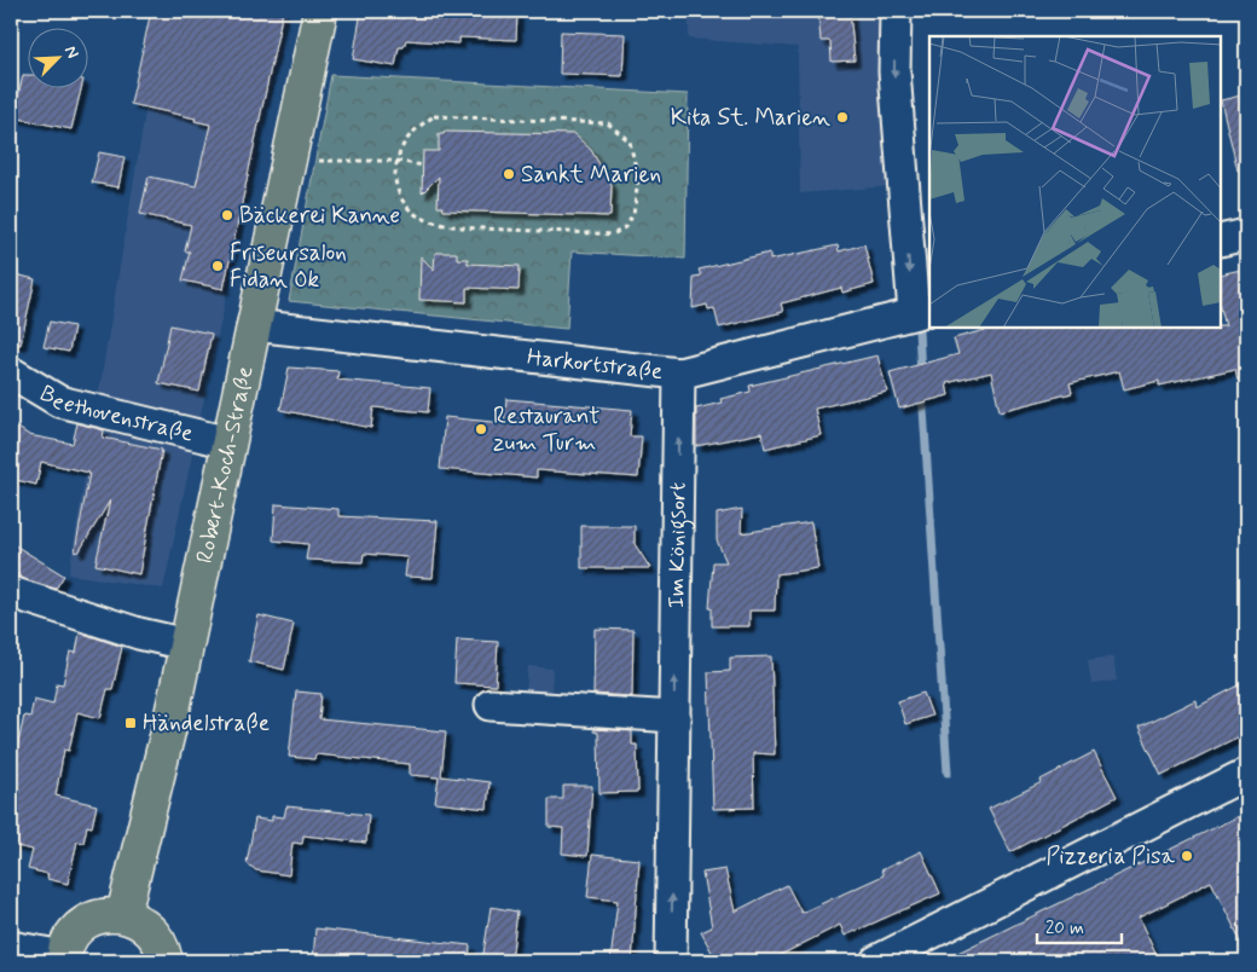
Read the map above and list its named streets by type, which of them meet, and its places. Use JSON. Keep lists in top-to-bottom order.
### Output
{
  "streets": {
    "main road": ["Robert-Koch-Straße"],
    "street": ["Harkortstraße", "Beethovenstraße", "Im Königsort"]
  },
  "crossings": [
    ["Harkortstraße", "Robert-Koch-Straße"],
    ["Harkortstraße", "Im Königsort"],
    ["Beethovenstraße", "Robert-Koch-Straße"]
  ],
  "one_way": ["Im Königsort"],
  "places": {
    "other": [
      "Kita St. Marien",
      "Sankt Marien",
      "Bäckerei Kanne",
      "Friseursalon Fidan Ok",
      "Restaurant zum Turm",
      "Pizzeria Pisa"
    ],
    "transit": ["Händelstraße"]
  },
  "scale_bar": "20 m",
  "north": "top right"
}
